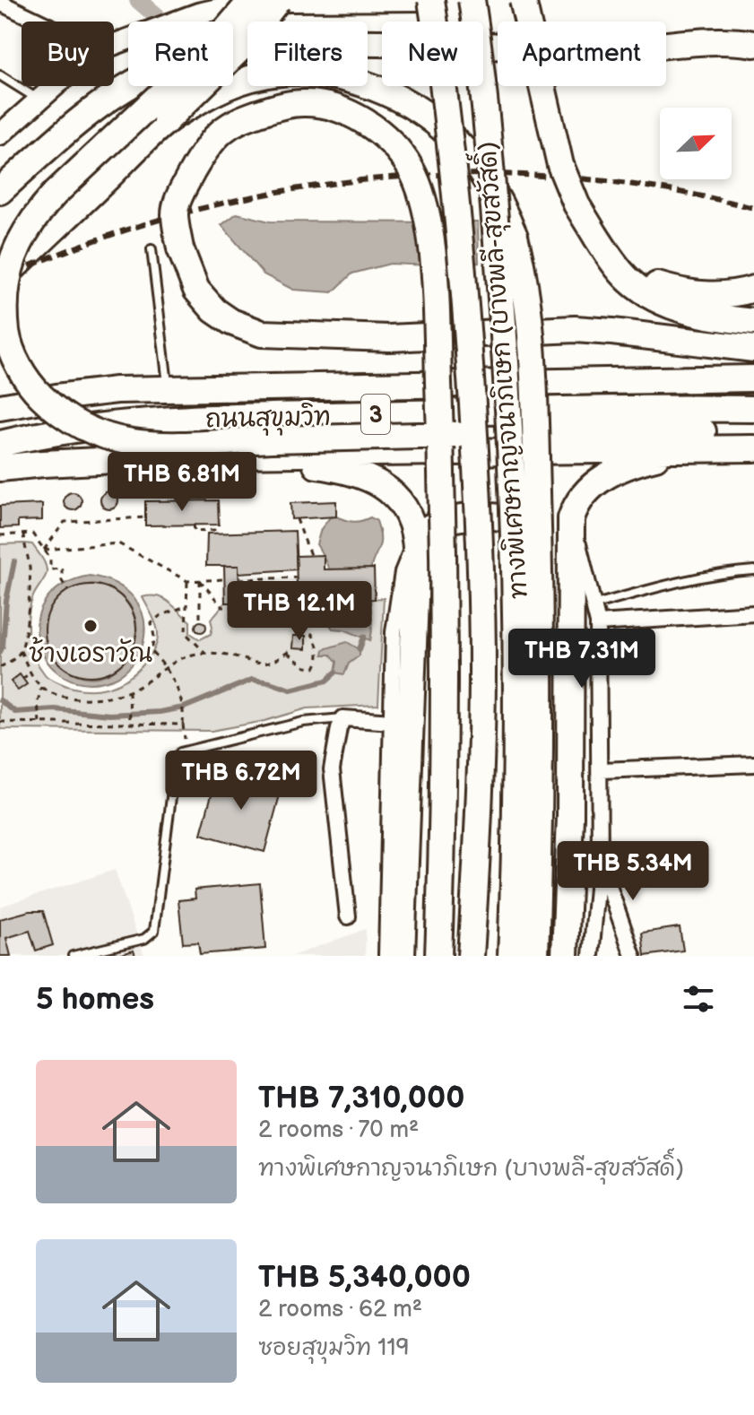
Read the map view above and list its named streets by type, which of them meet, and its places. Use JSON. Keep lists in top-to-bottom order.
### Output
{
  "streets": {
    "highway": ["ทางพิเศษกาญจนาภิเษก (บางพลี-สุขสวัสดิ์)", "3", "ถนนสุขุมวิท"]
  },
  "places": ["ช้างเอราวัณ"],
  "north": "top right",
  "page": {
    "chip": [
      "Buy",
      "Rent",
      "Filters",
      "New",
      "Apartment"
    ],
    "price": [
      "THB 6.81M",
      "THB 12.1M",
      "THB 7.31M",
      "THB 6.72M",
      "THB 5.34M"
    ],
    "heading": "5 homes",
    "list": [
      {
        "name": "THB 7,310,000",
        "note": "2 rooms · 70 m² · ทางพิเศษกาญจนาภิเษก (บางพลี-สุขสวัสดิ์)"
      },
      {
        "name": "THB 5,340,000",
        "note": "2 rooms · 62 m² · ซอยสุขุมวิท 119"
      }
    ]
  }
}
